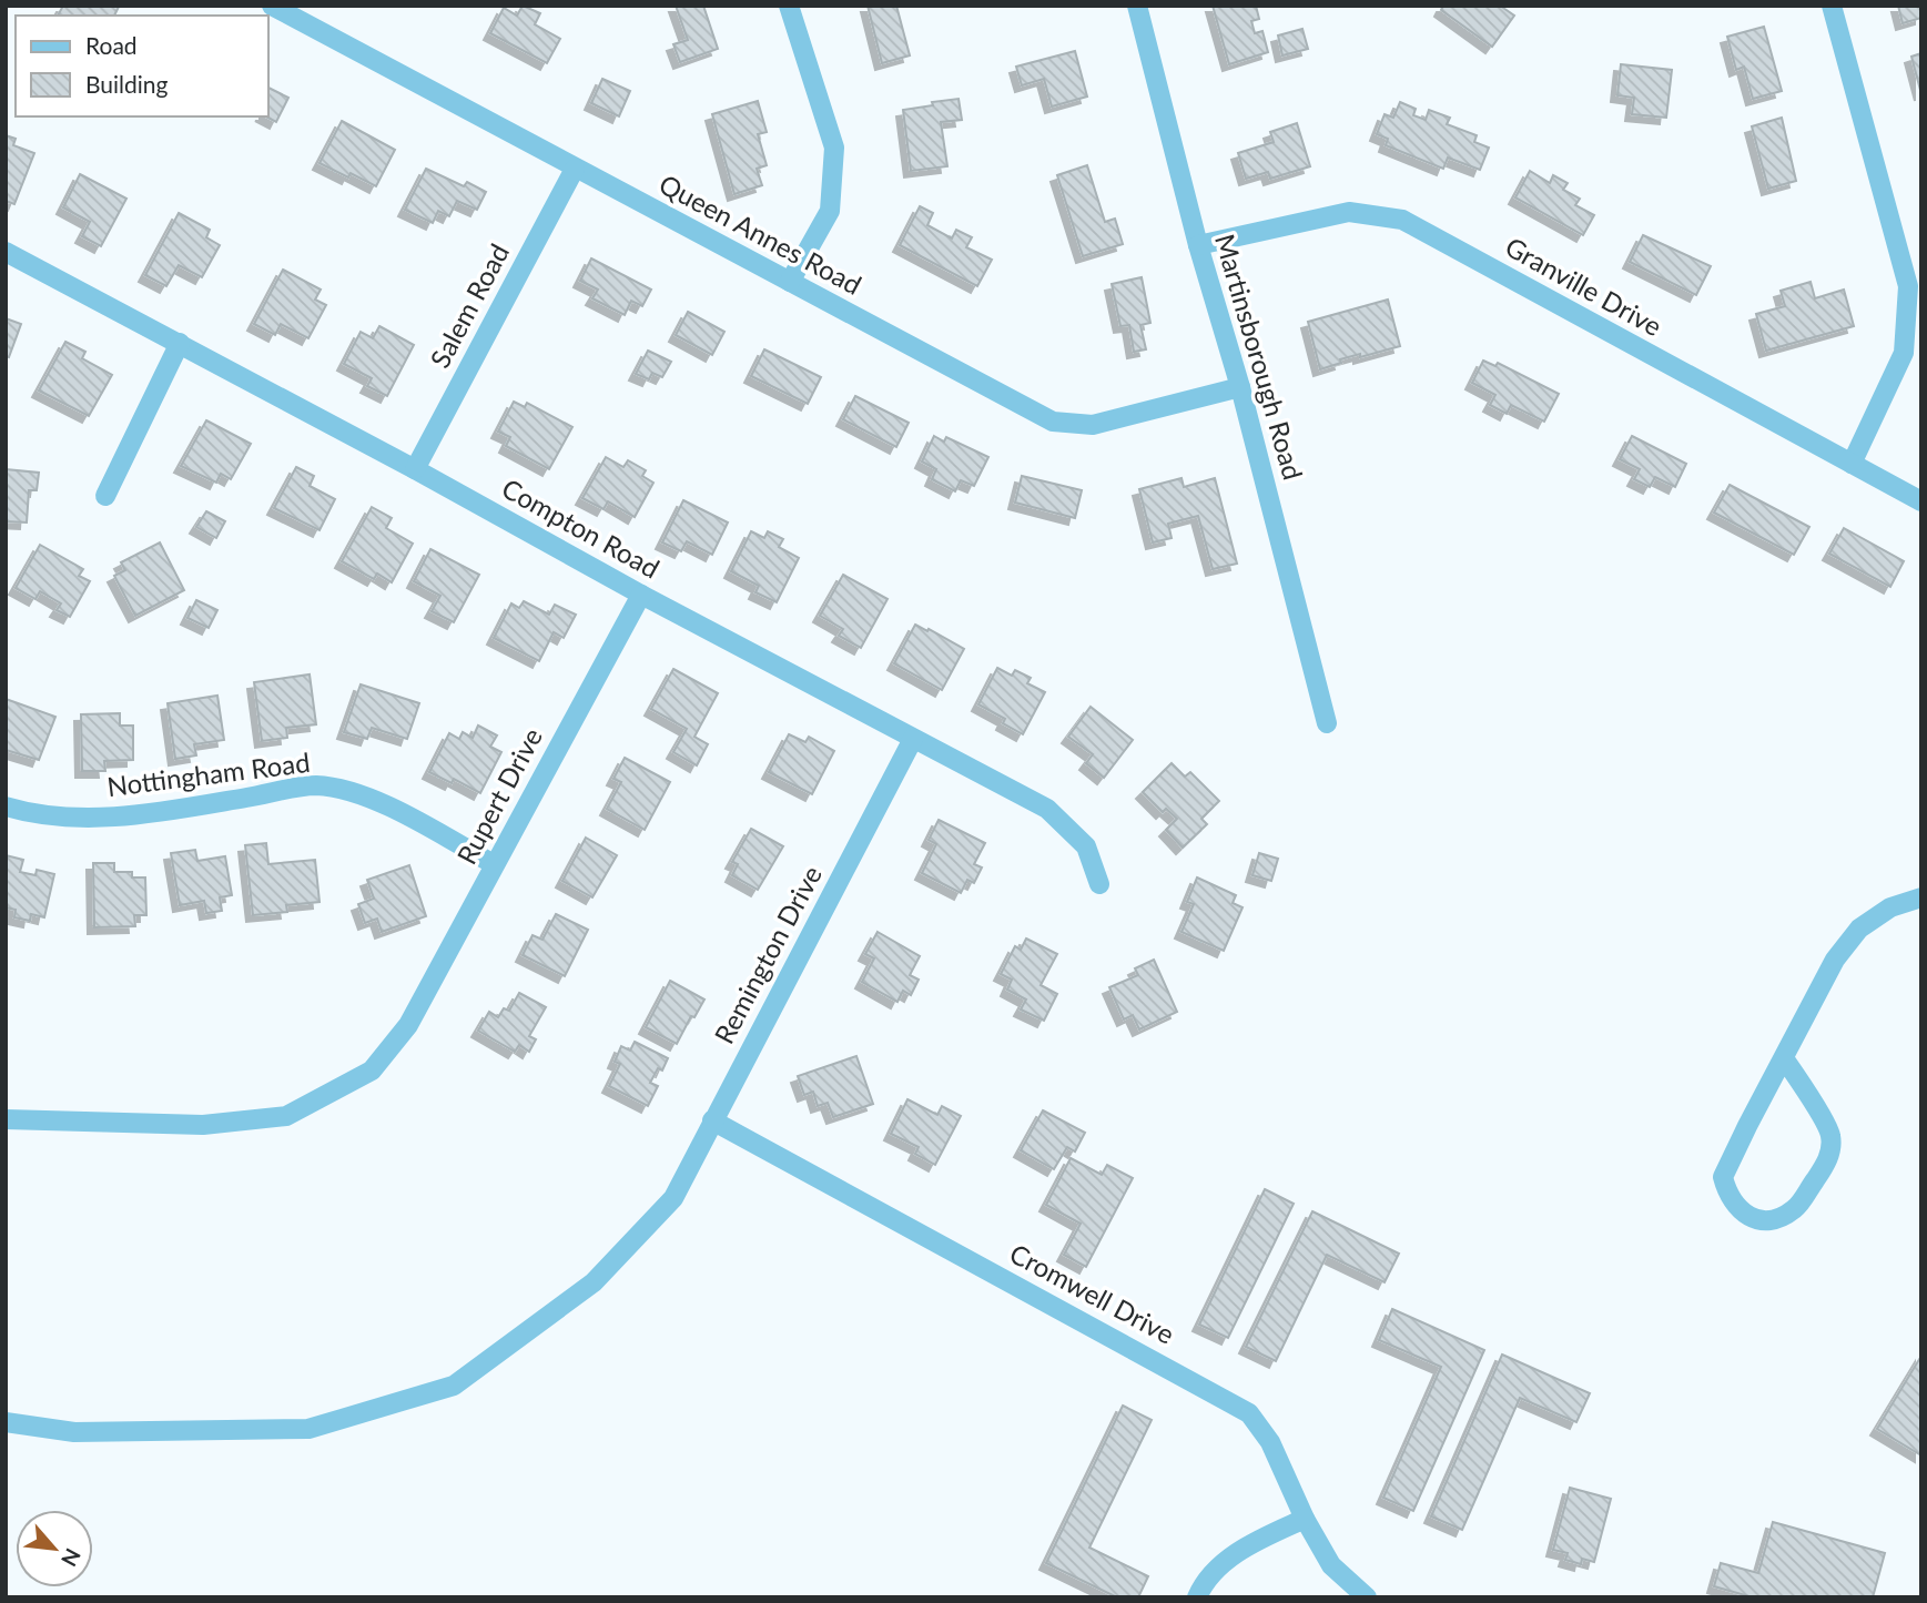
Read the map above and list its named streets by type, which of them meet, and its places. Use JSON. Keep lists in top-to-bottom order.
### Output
{
  "streets": {
    "street": [
      "Queen Annes Road",
      "Granville Drive",
      "Salem Road",
      "Martinsborough Road",
      "Compton Road",
      "Nottingham Road",
      "Rupert Drive",
      "Remington Drive",
      "Cromwell Drive"
    ]
  },
  "crossings": [
    ["Queen Annes Road", "Salem Road"],
    ["Queen Annes Road", "Martinsborough Road"],
    ["Granville Drive", "Martinsborough Road"],
    ["Salem Road", "Compton Road"],
    ["Compton Road", "Rupert Drive"],
    ["Compton Road", "Remington Drive"],
    ["Nottingham Road", "Rupert Drive"],
    ["Remington Drive", "Cromwell Drive"]
  ],
  "legend": ["Road", "Building"],
  "north": "bottom right"
}
